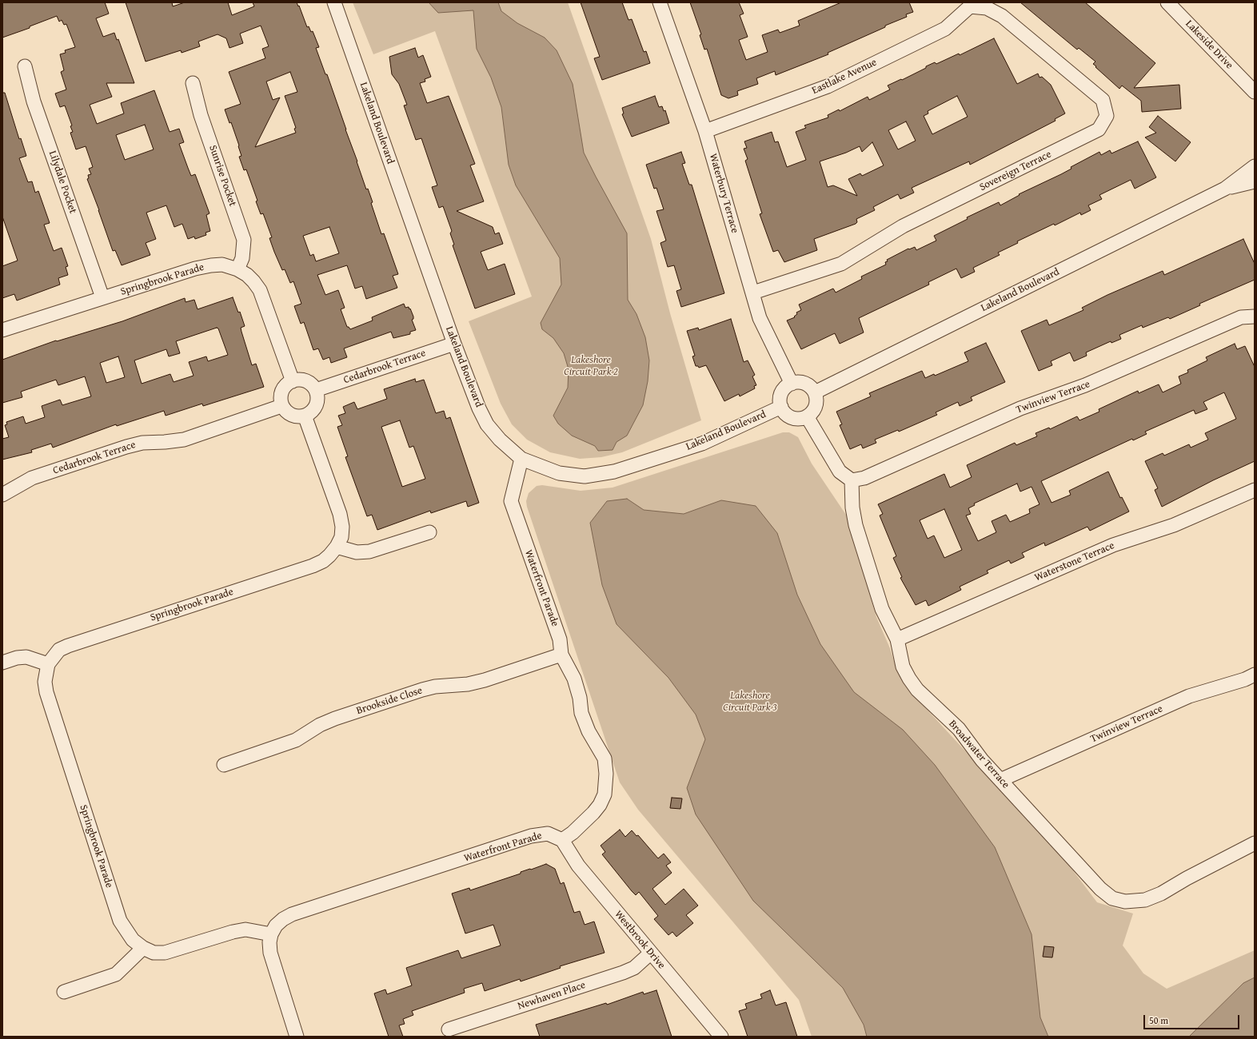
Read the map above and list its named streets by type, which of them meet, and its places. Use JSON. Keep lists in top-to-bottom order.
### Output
{
  "streets": {
    "street": [
      "Lakeside Drive",
      "Eastlake Avenue",
      "Lakeland Boulevard",
      "Sovereign Terrace",
      "Sunrise Pocket",
      "Lilydale Pocket",
      "Waterbury Terrace",
      "Springbrook Parade",
      "Cedarbrook Terrace",
      "Twinview Terrace",
      "Waterstone Terrace",
      "Waterfront Parade",
      "Brookside Close",
      "Broadwater Terrace",
      "Westbrook Drive",
      "Newhaven Place"
    ]
  },
  "crossings": [
    ["Eastlake Avenue", "Sovereign Terrace"],
    ["Eastlake Avenue", "Waterbury Terrace"],
    ["Lakeland Boulevard", "Waterbury Terrace"],
    ["Lakeland Boulevard", "Cedarbrook Terrace"],
    ["Lakeland Boulevard", "Waterfront Parade"],
    ["Sovereign Terrace", "Waterbury Terrace"],
    ["Sunrise Pocket", "Springbrook Parade"],
    ["Lilydale Pocket", "Springbrook Parade"],
    ["Springbrook Parade", "Cedarbrook Terrace"],
    ["Twinview Terrace", "Broadwater Terrace"],
    ["Waterstone Terrace", "Broadwater Terrace"],
    ["Waterfront Parade", "Brookside Close"],
    ["Waterfront Parade", "Westbrook Drive"],
    ["Westbrook Drive", "Newhaven Place"]
  ],
  "parks": ["Lakeshore Circuit Park 2", "Lakeshore Circuit Park 3"],
  "scale_bar": "50 m"
}
